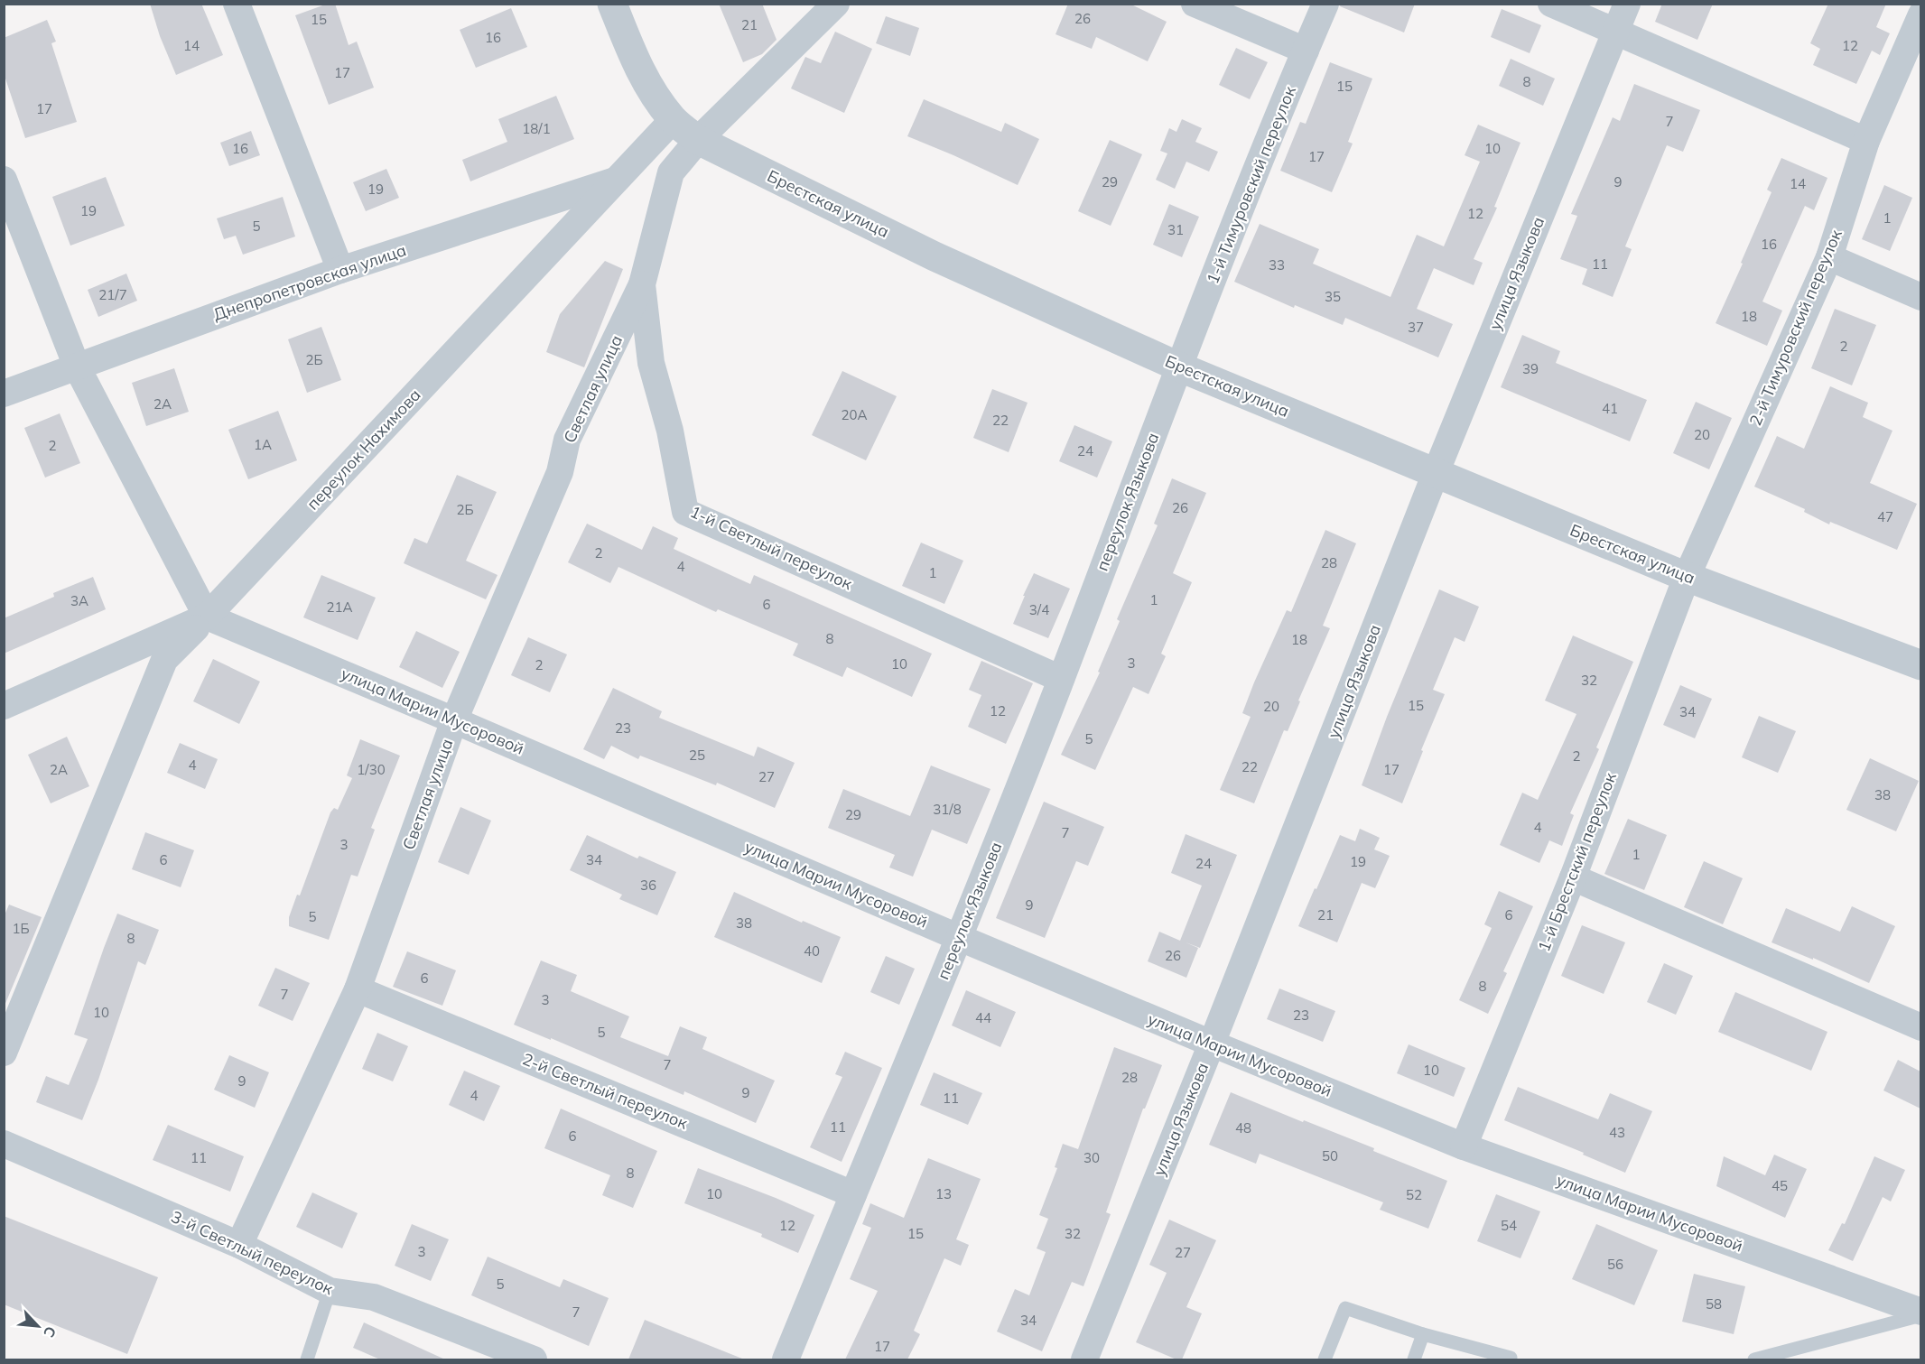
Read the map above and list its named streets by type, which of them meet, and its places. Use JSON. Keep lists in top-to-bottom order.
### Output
{
  "streets": {
    "street": [
      "1-й Тимуровский переулок",
      "Брестская улица",
      "улица Языкова",
      "Днепропетровская улица",
      "2-й Тимуровский переулок",
      "Светлая улица",
      "переулок Нахимова",
      "переулок Языкова",
      "1-й Светлый переулок",
      "улица Марии Мусоровой",
      "1-й Брестский переулок",
      "2-й Светлый переулок",
      "3-й Светлый переулок"
    ]
  },
  "crossings": [
    ["1-й Тимуровский переулок", "Брестская улица"],
    ["1-й Тимуровский переулок", "переулок Языкова"],
    ["Брестская улица", "улица Языкова"],
    ["Брестская улица", "2-й Тимуровский переулок"],
    ["Брестская улица", "переулок Нахимова"],
    ["Брестская улица", "переулок Языкова"],
    ["Брестская улица", "1-й Светлый переулок"],
    ["Брестская улица", "1-й Брестский переулок"],
    ["улица Языкова", "улица Марии Мусоровой"],
    ["Днепропетровская улица", "переулок Нахимова"],
    ["2-й Тимуровский переулок", "1-й Брестский переулок"],
    ["Светлая улица", "1-й Светлый переулок"],
    ["Светлая улица", "улица Марии Мусоровой"],
    ["Светлая улица", "2-й Светлый переулок"],
    ["Светлая улица", "3-й Светлый переулок"],
    ["переулок Нахимова", "улица Марии Мусоровой"],
    ["переулок Языкова", "1-й Светлый переулок"],
    ["переулок Языкова", "улица Марии Мусоровой"],
    ["переулок Языкова", "2-й Светлый переулок"],
    ["улица Марии Мусоровой", "1-й Брестский переулок"]
  ],
  "house_numbers": [
    "26",
    "15",
    "21",
    "16",
    "14",
    "12",
    "17",
    "8",
    "15",
    "17",
    "7",
    "18/1",
    "16",
    "10",
    "17",
    "29",
    "9",
    "14",
    "19",
    "19",
    "12",
    "1",
    "5",
    "31",
    "16",
    "11",
    "33",
    "21/7",
    "35",
    "18",
    "37",
    "2",
    "2Б",
    "39",
    "2А",
    "41",
    "20А",
    "22",
    "20",
    "1А",
    "2",
    "24",
    "26",
    "2Б",
    "47",
    "2",
    "28",
    "4",
    "1",
    "1",
    "3А",
    "6",
    "21А",
    "3/4",
    "8",
    "18",
    "3",
    "10",
    "2",
    "32",
    "15",
    "20",
    "12",
    "34",
    "23",
    "5",
    "25",
    "2",
    "4",
    "22",
    "2А",
    "1/30",
    "17",
    "27",
    "38",
    "31/8",
    "29",
    "4",
    "7",
    "3",
    "1",
    "6",
    "34",
    "19",
    "24",
    "36",
    "9",
    "21",
    "6",
    "5",
    "38",
    "1Б",
    "8",
    "40",
    "26",
    "6",
    "8",
    "7",
    "3",
    "10",
    "23",
    "44",
    "5",
    "7",
    "10",
    "28",
    "9",
    "9",
    "4",
    "11",
    "11",
    "48",
    "43",
    "6",
    "50",
    "11",
    "30",
    "8",
    "45",
    "10",
    "13",
    "52",
    "12",
    "54",
    "15",
    "32",
    "3",
    "27",
    "56",
    "5",
    "58",
    "7",
    "34",
    "17"
  ],
  "north": "bottom right"
}
